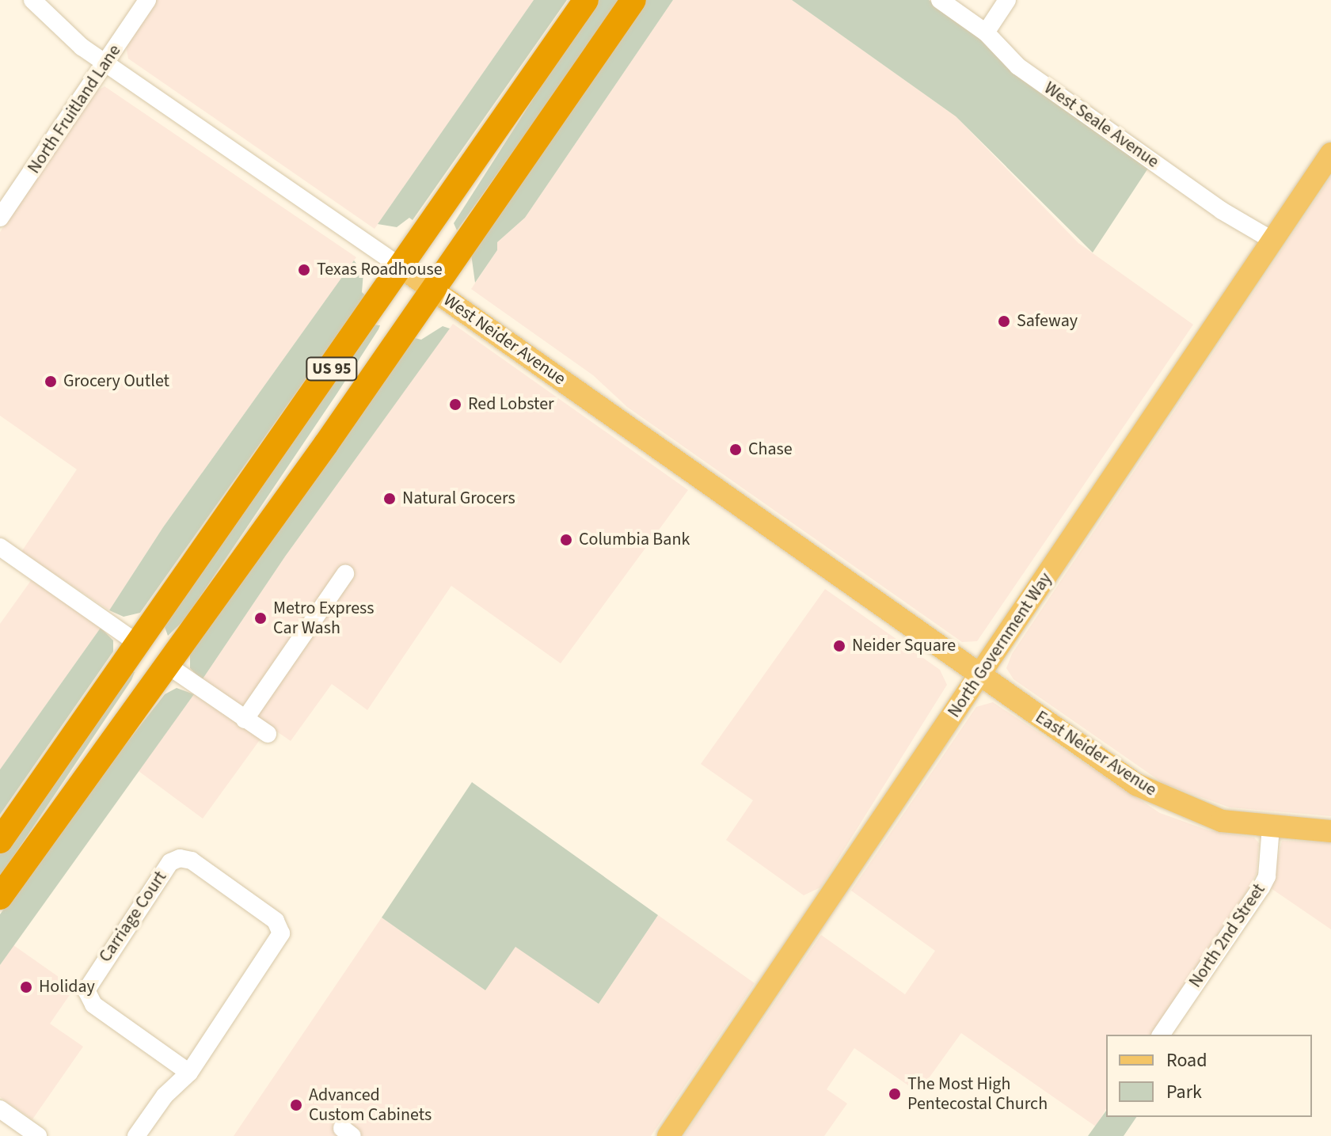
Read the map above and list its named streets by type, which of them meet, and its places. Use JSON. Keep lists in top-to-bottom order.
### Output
{
  "streets": {
    "highway": ["US 95"],
    "main road": ["West Neider Avenue", "North Government Way", "East Neider Avenue"],
    "street": [
      "North Fruitland Lane",
      "West Seale Avenue",
      "Carriage Court",
      "North 2nd Street"
    ]
  },
  "crossings": [
    ["North Fruitland Lane", "West Neider Avenue"],
    ["West Seale Avenue", "North Government Way"],
    ["West Neider Avenue", "US 95"],
    ["West Neider Avenue", "North Government Way"],
    ["West Neider Avenue", "East Neider Avenue"],
    ["North Government Way", "East Neider Avenue"],
    ["East Neider Avenue", "North 2nd Street"]
  ],
  "places": [
    "Texas Roadhouse",
    "Safeway",
    "Grocery Outlet",
    "Red Lobster",
    "Chase",
    "Natural Grocers",
    "Columbia Bank",
    "Metro Express Car Wash",
    "Neider Square",
    "Holiday",
    "The Most High Pentecostal Church",
    "Advanced Custom Cabinets"
  ],
  "legend": ["Road", "Park"]
}
